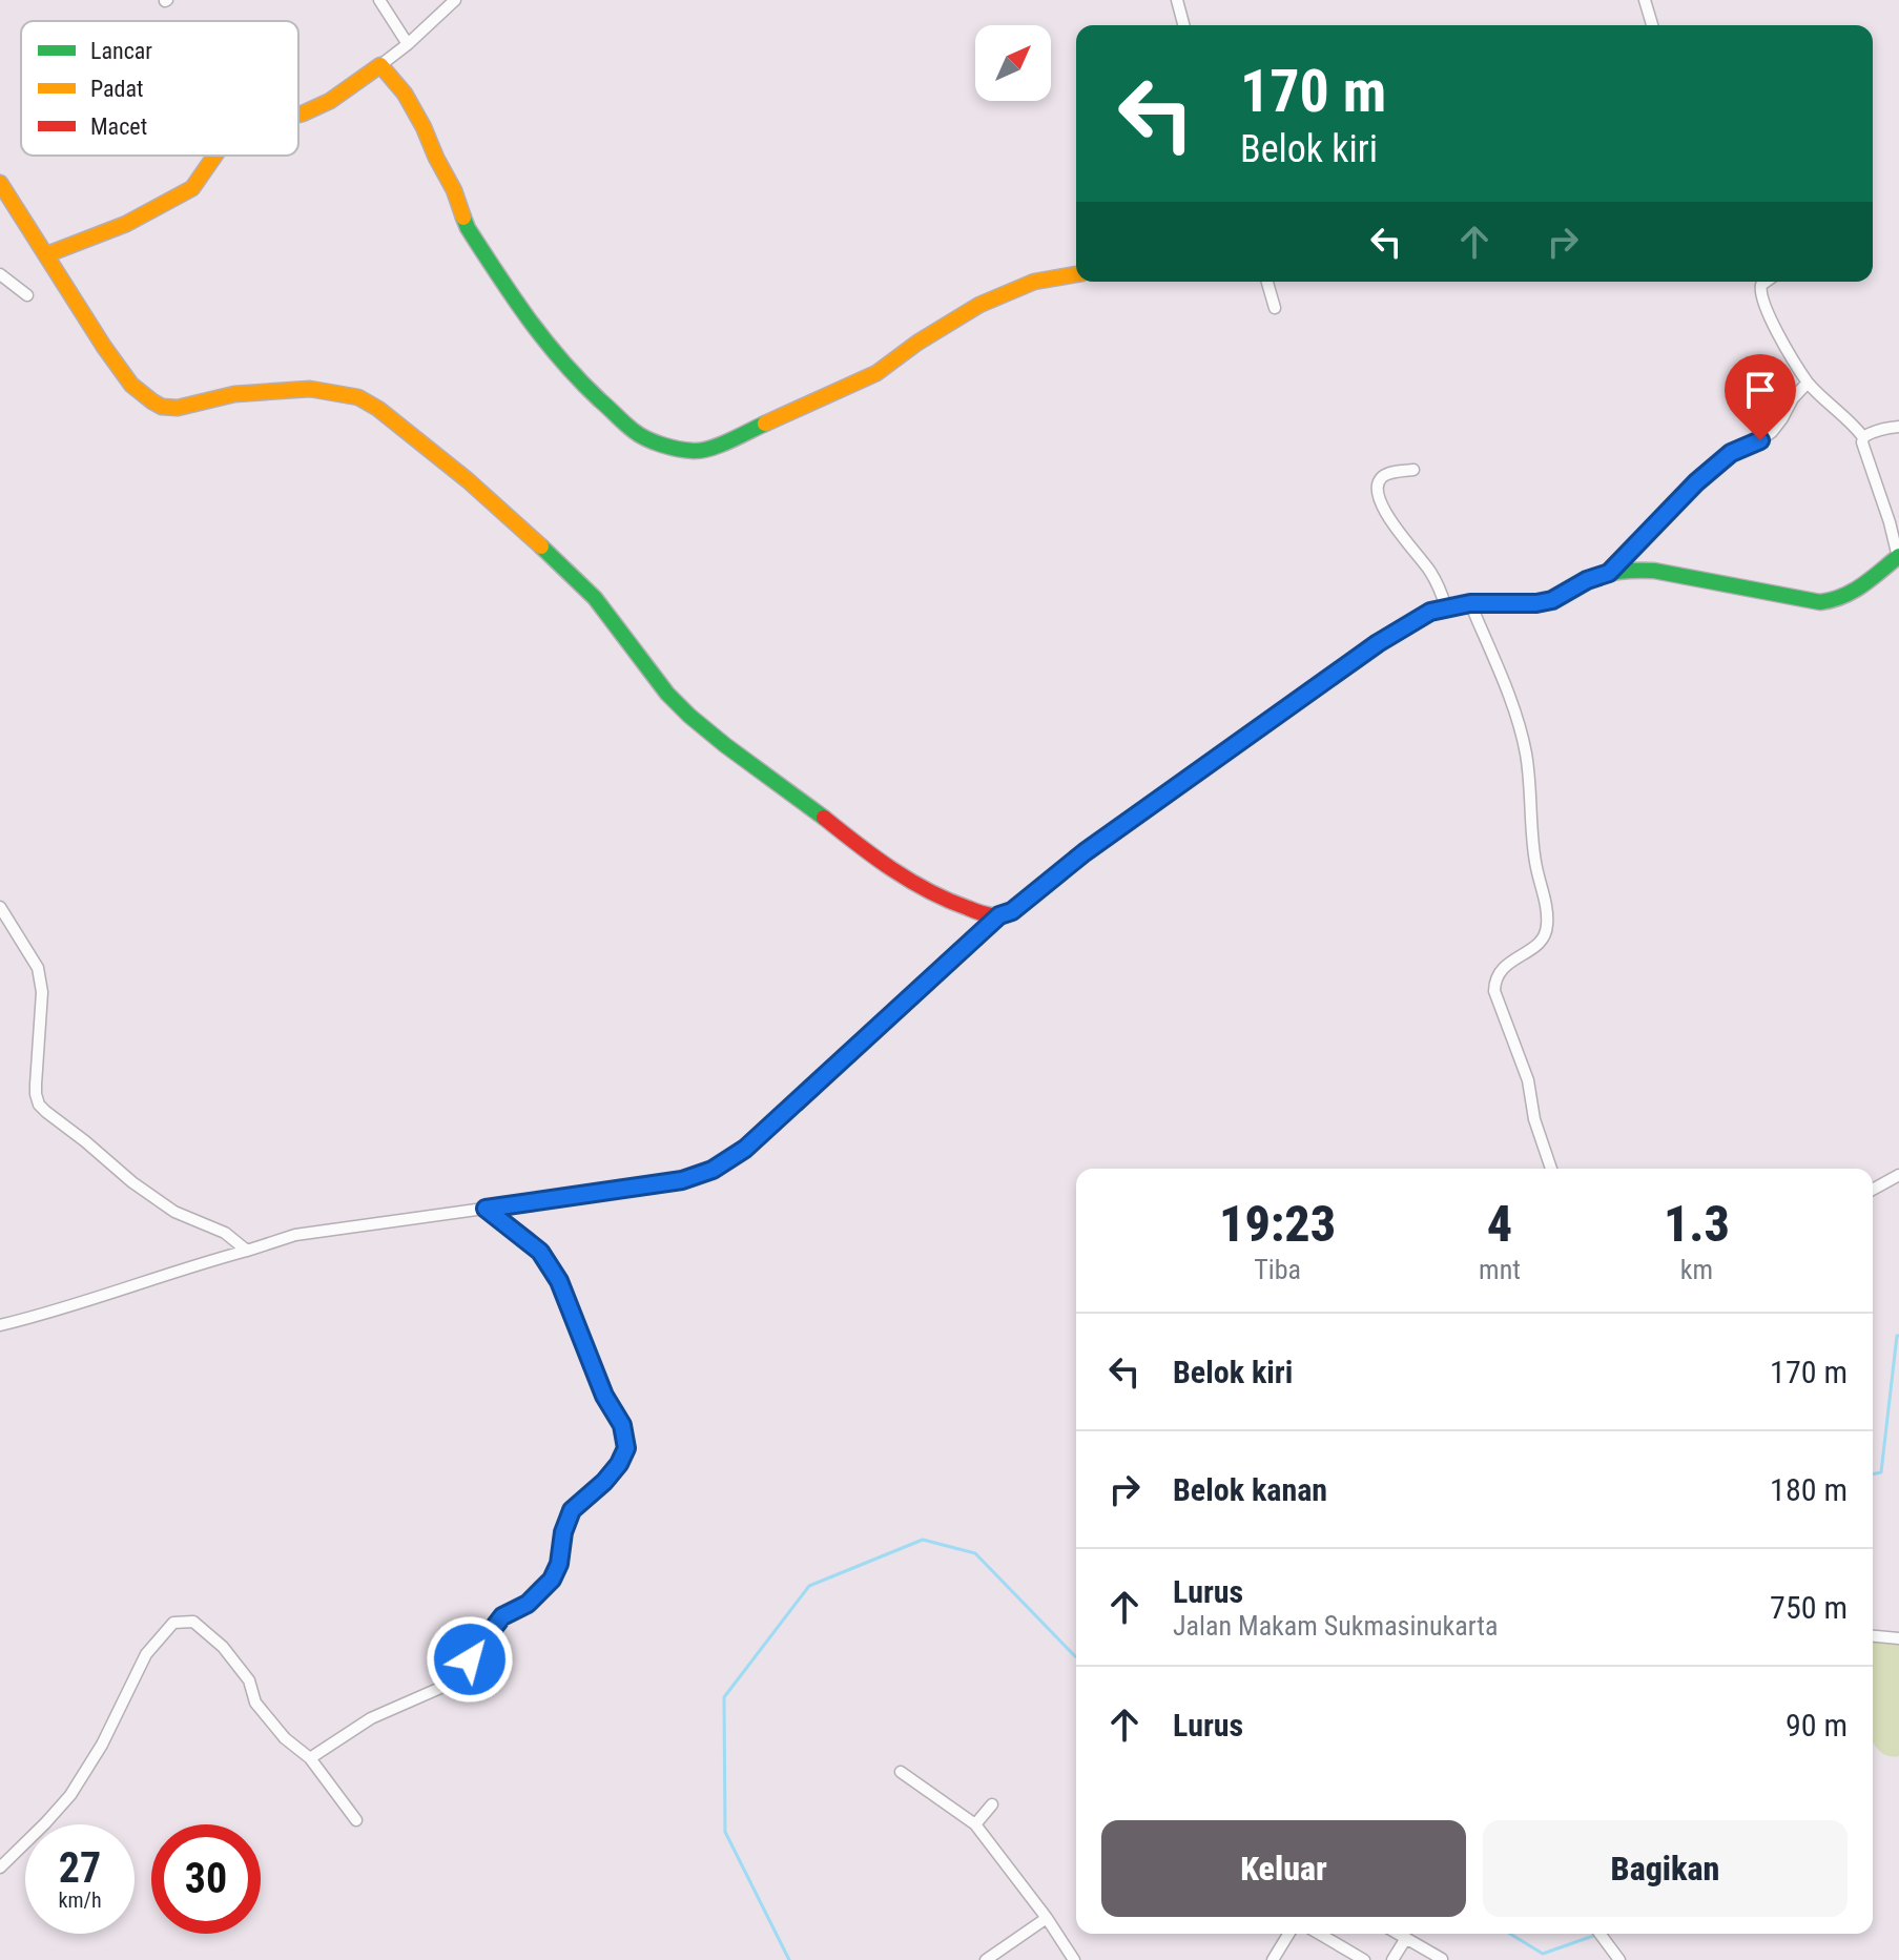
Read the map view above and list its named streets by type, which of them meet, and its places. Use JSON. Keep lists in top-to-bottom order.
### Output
{
  "legend": ["Lancar", "Padat", "Macet"],
  "north": "top right",
  "page": {
    "turn": ["170 m", "Belok kiri"],
    "eta": [
      "19:23",
      "Tiba",
      "4",
      "mnt",
      "1.3",
      "km"
    ],
    "list": [
      {
        "name": "Belok kiri",
        "value": "170 m"
      },
      {
        "name": "Belok kanan",
        "value": "180 m"
      },
      {
        "name": "Lurus",
        "note": "Jalan Makam Sukmasinukarta",
        "value": "750 m"
      },
      {
        "name": "Lurus",
        "value": "90 m"
      }
    ],
    "buttons": ["Keluar", "Bagikan"],
    "speed": "27 km/h",
    "limit": "30"
  }
}
